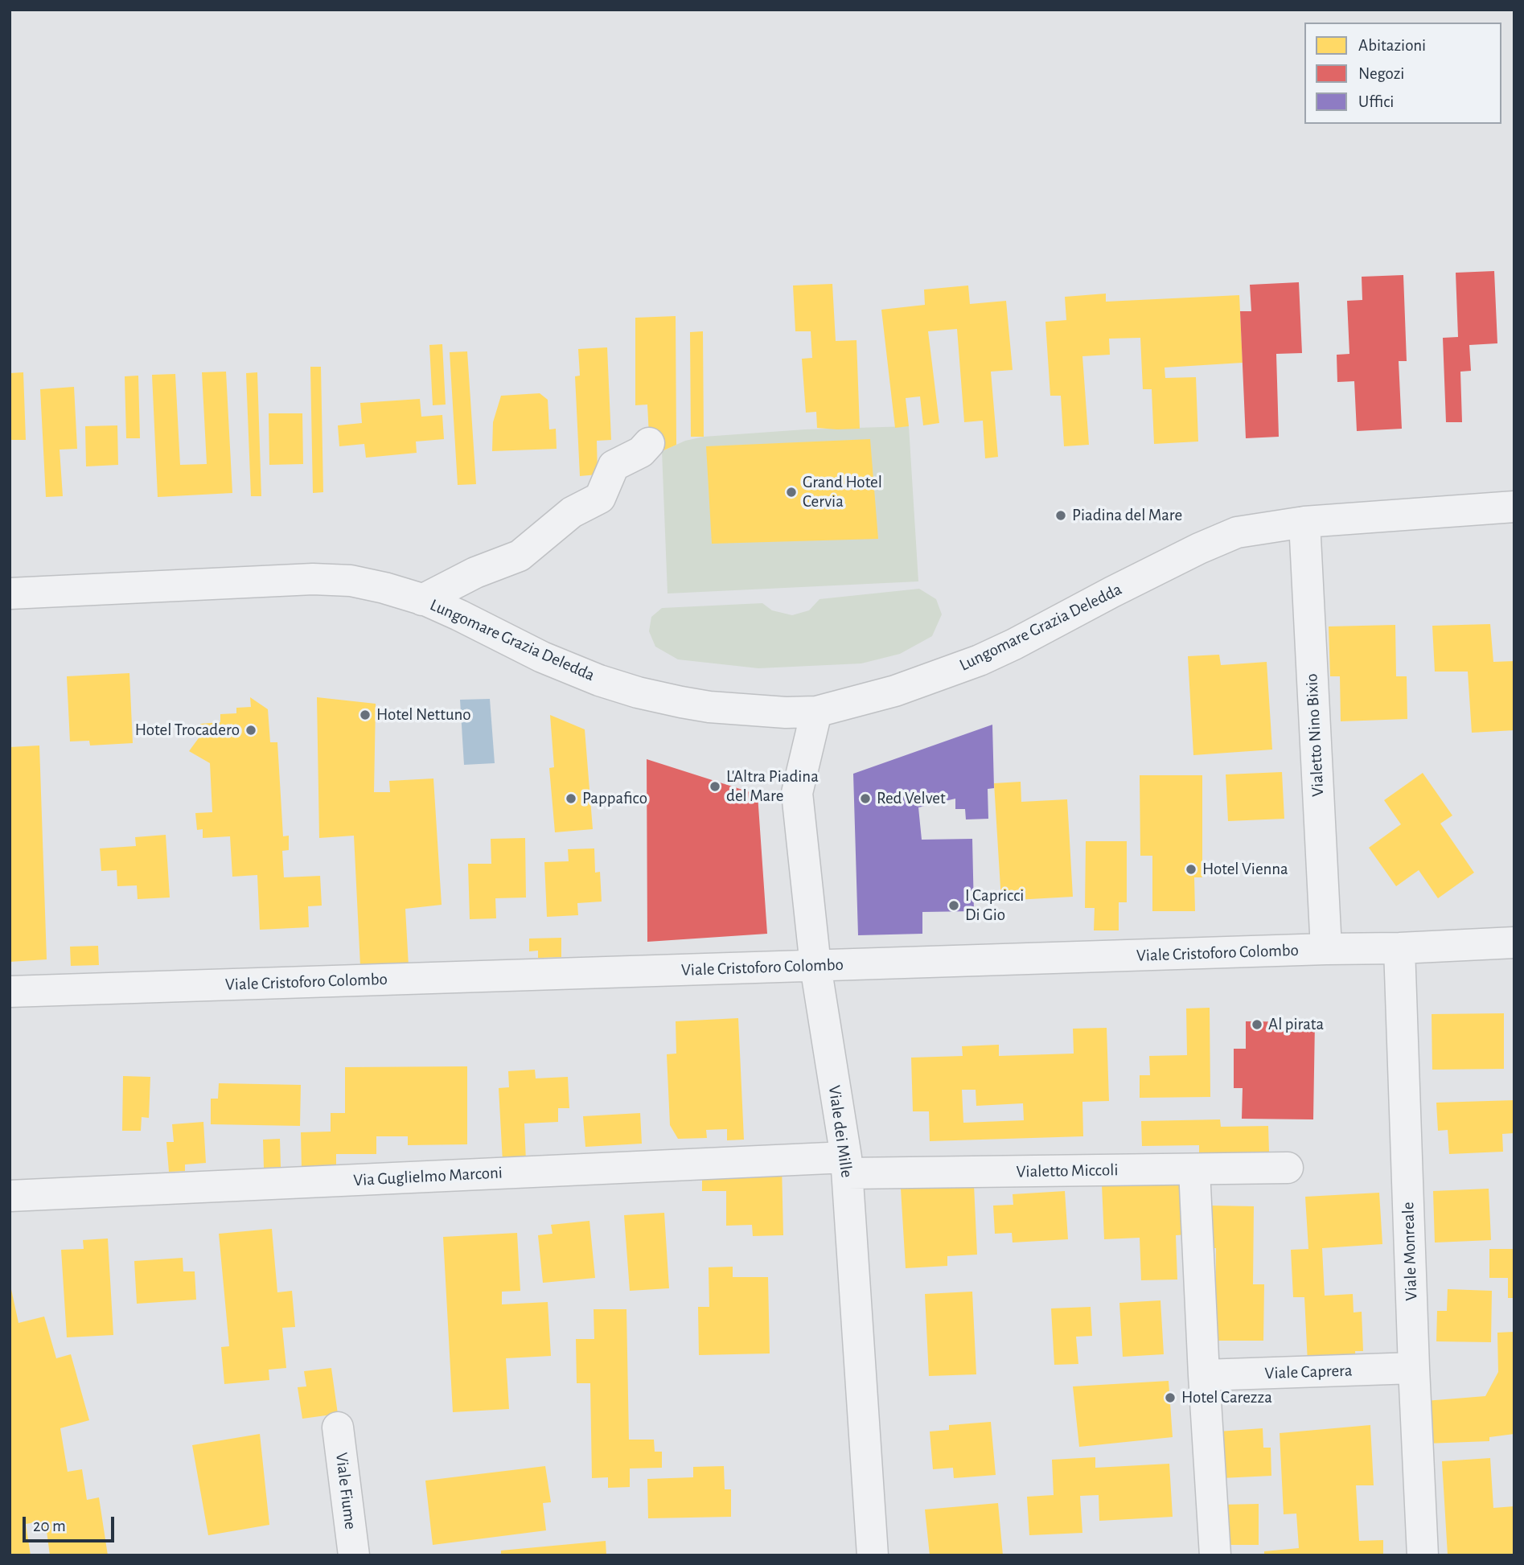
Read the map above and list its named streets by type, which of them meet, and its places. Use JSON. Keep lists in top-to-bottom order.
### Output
{
  "streets": {
    "street": [
      "Lungomare Grazia Deledda",
      "Vialetto Nino Bixio",
      "Viale Cristoforo Colombo",
      "Viale dei Mille",
      "Vialetto Miccoli",
      "Via Guglielmo Marconi",
      "Viale Monreale",
      "Viale Caprera",
      "Viale Fiume"
    ]
  },
  "crossings": [
    ["Lungomare Grazia Deledda", "Vialetto Nino Bixio"],
    ["Lungomare Grazia Deledda", "Viale dei Mille"],
    ["Vialetto Nino Bixio", "Viale Cristoforo Colombo"],
    ["Viale Cristoforo Colombo", "Viale dei Mille"],
    ["Viale Cristoforo Colombo", "Viale Monreale"],
    ["Viale dei Mille", "Vialetto Miccoli"],
    ["Viale dei Mille", "Via Guglielmo Marconi"],
    ["Vialetto Miccoli", "Via Guglielmo Marconi"],
    ["Viale Monreale", "Viale Caprera"]
  ],
  "places": [
    "Grand Hotel Cervia",
    "Piadina del Mare",
    "Hotel Nettuno",
    "Hotel Trocadero",
    "L'Altra Piadina del Mare",
    "Pappafico",
    "Red Velvet",
    "Hotel Vienna",
    "I Capricci Di Gio",
    "Al pirata",
    "Hotel Carezza"
  ],
  "legend": ["Abitazioni", "Negozi", "Uffici"],
  "scale_bar": "20 m"
}
